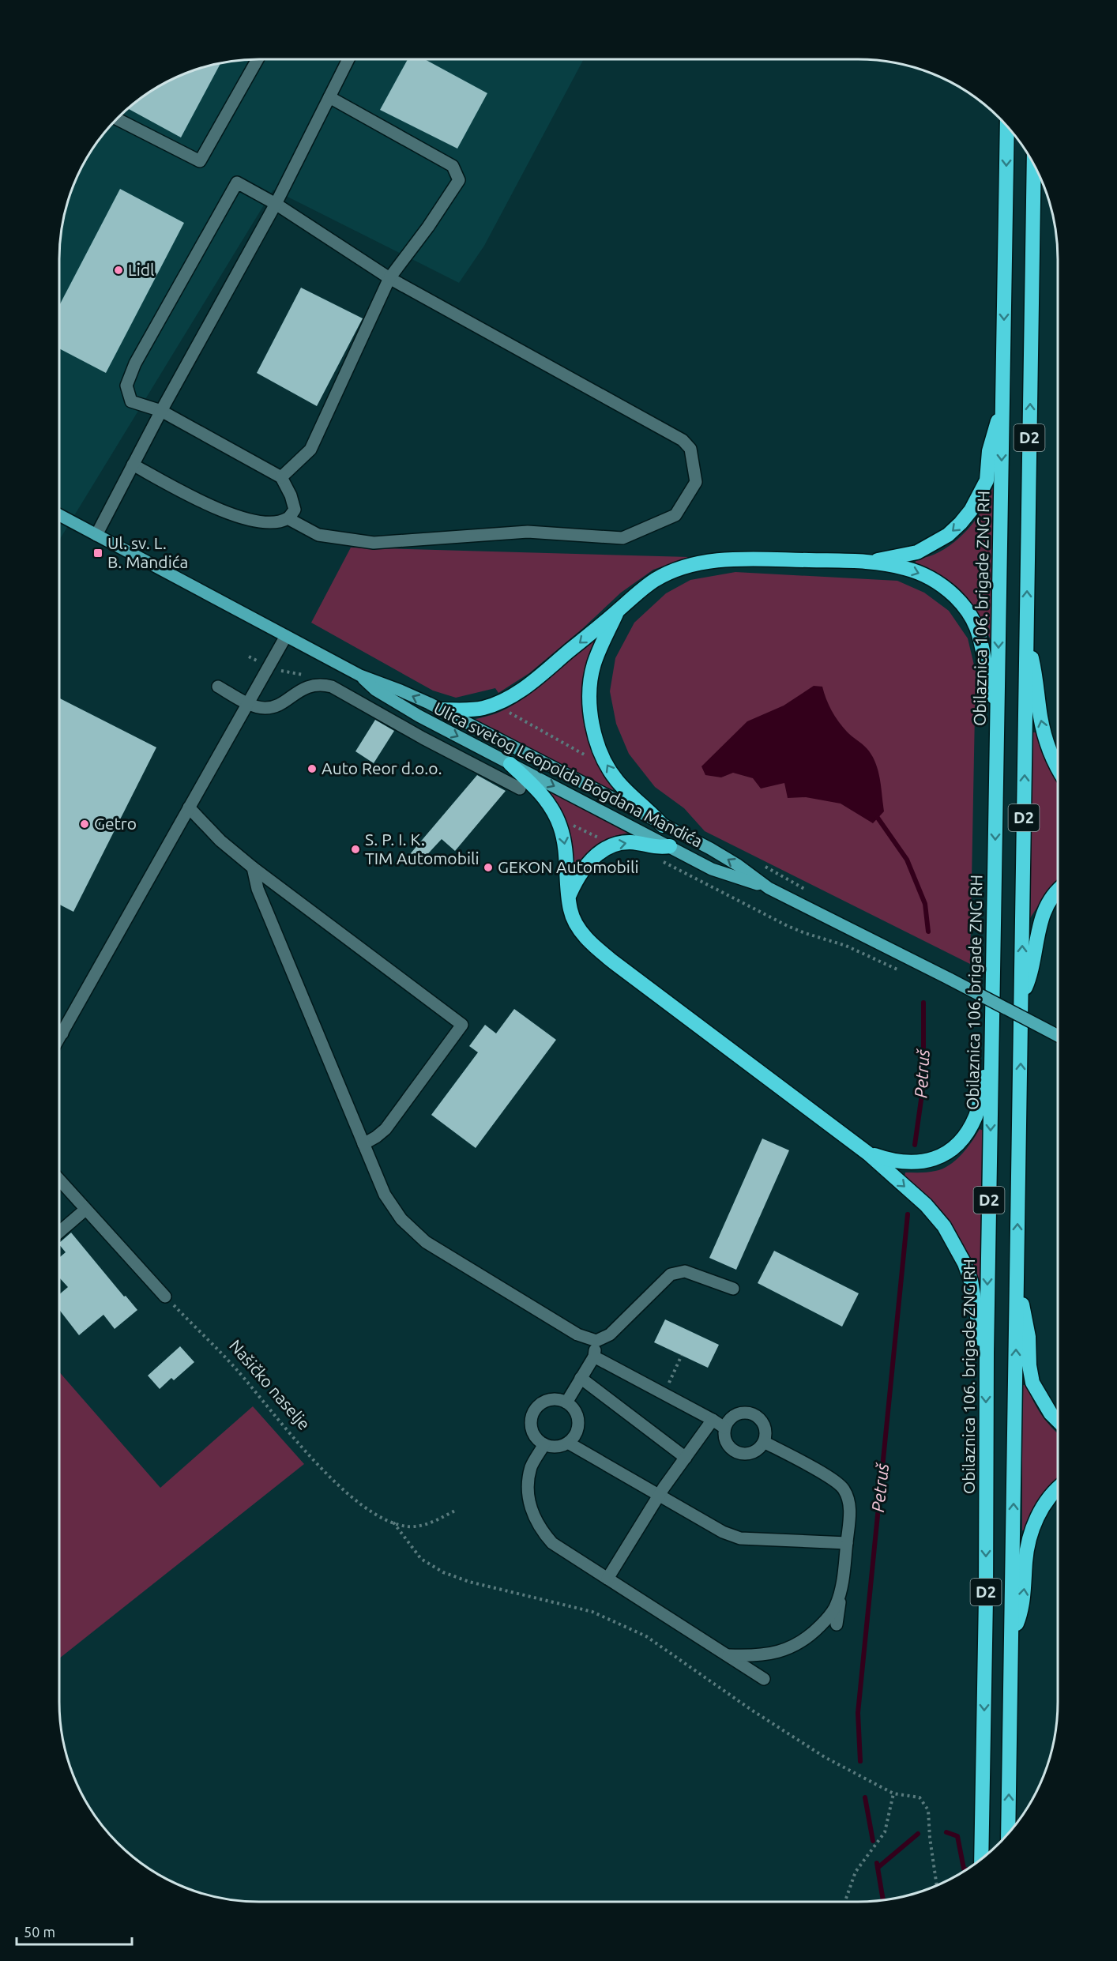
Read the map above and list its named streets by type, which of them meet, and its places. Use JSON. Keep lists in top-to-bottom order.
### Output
{
  "streets": {
    "highway": ["D2", "Obilaznica 106. brigade ZNG RH"],
    "main road": ["Ulica svetog Leopolda Bogdana Mandića"],
    "path": ["Našičko naselje"]
  },
  "water": ["Petruš"],
  "places": {
    "other": [
      "Lidl",
      "Auto Reor d.o.o.",
      "Getro",
      "S. P. I. K. TIM Automobili",
      "GEKON Automobili"
    ],
    "transit": ["Ul. sv. L. B. Mandića"]
  },
  "scale_bar": "50 m"
}
